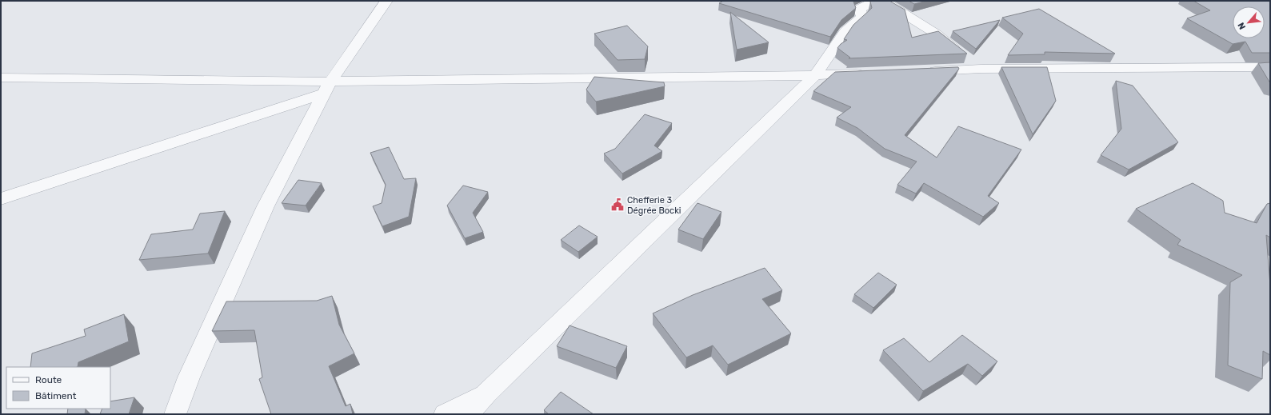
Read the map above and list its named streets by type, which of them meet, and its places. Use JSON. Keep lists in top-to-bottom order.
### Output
{
  "places": {
    "public building": ["Chefferie 3 Dégrée Bocki"]
  },
  "legend": ["Route", "Bâtiment"],
  "north": "bottom left"
}
